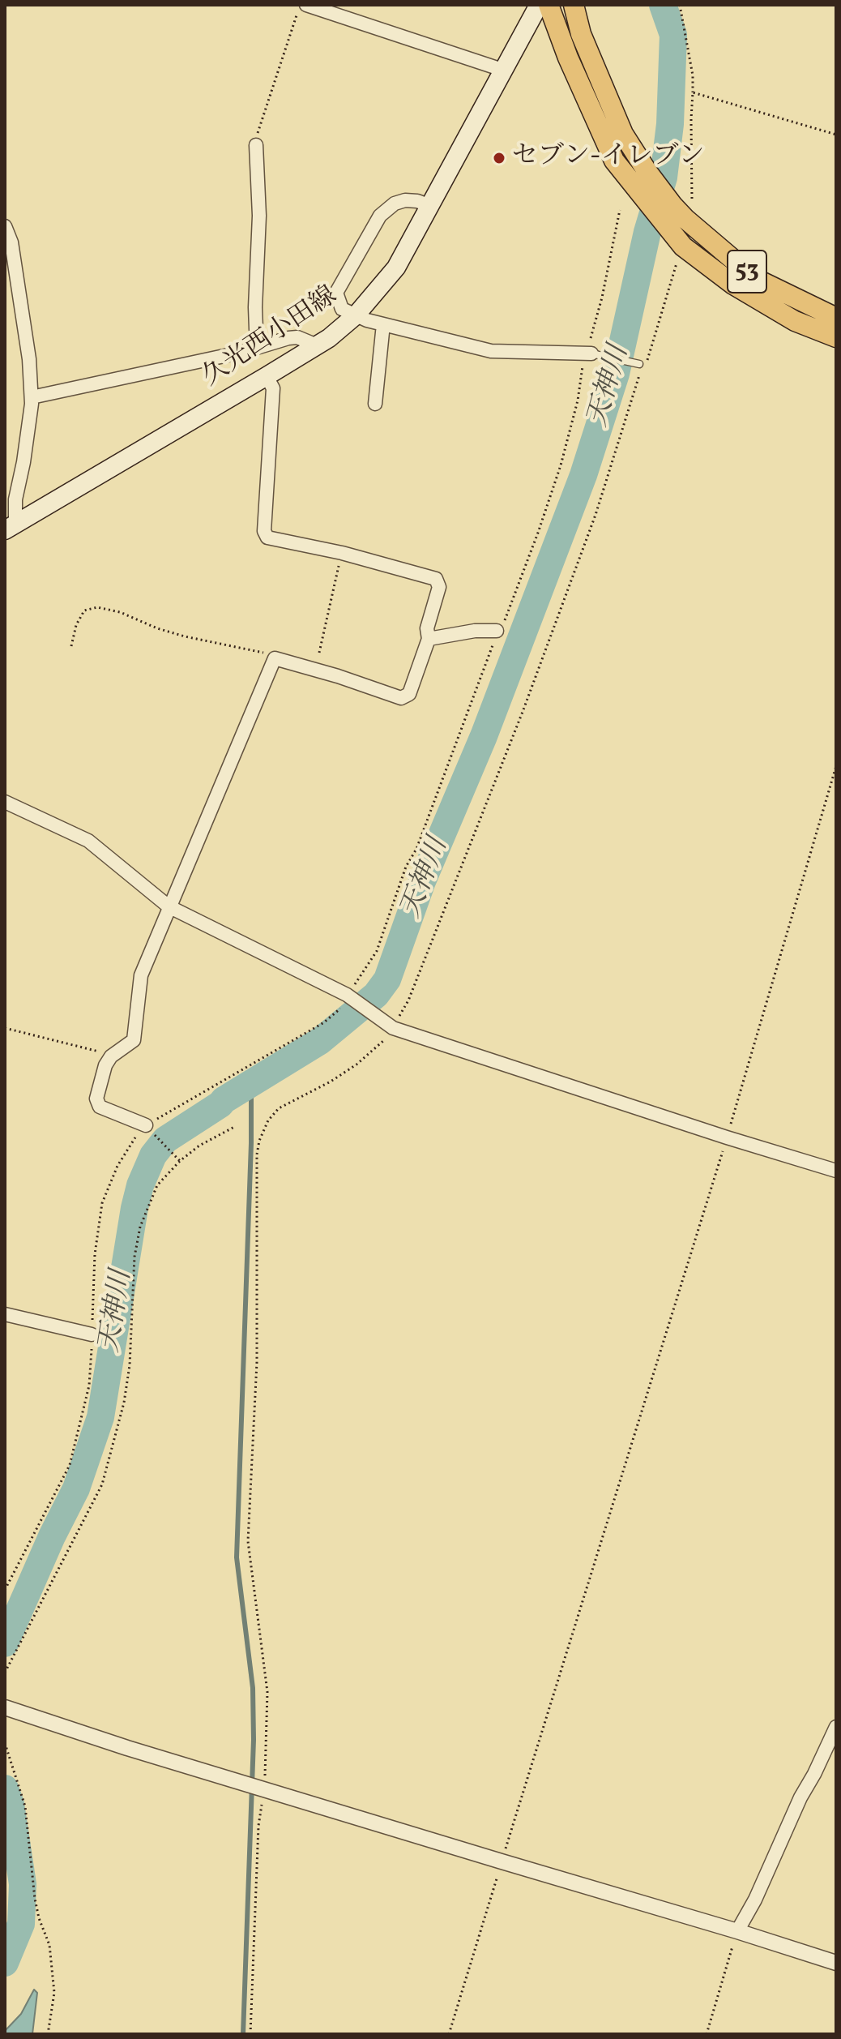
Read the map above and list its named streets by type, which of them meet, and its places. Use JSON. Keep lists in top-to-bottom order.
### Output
{
  "streets": {
    "main road": ["53", "久光西小田線"]
  },
  "water": ["天神川"],
  "places": ["セブン-イレブン"]
}
